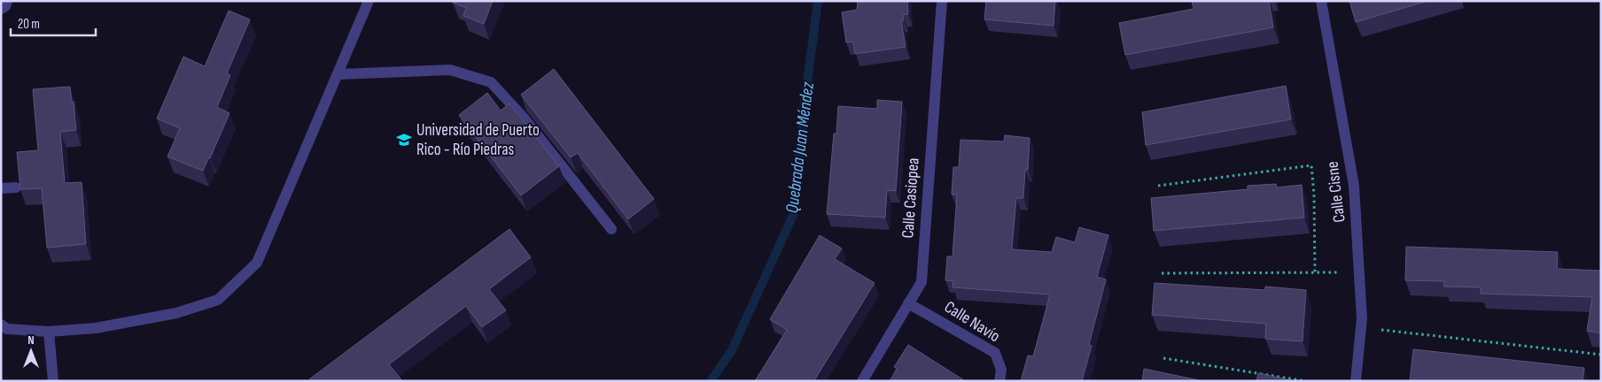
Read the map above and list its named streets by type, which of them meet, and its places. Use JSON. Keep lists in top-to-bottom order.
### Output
{
  "streets": {
    "street": ["Calle Cisne", "Calle Casiopea", "Calle Navío"]
  },
  "crossings": [
    ["Calle Casiopea", "Calle Navío"]
  ],
  "water": ["Quebrada Juan Méndez"],
  "places": {
    "school or university": ["Universidad de Puerto Rico - Río Piedras"]
  },
  "scale_bar": "20 m",
  "north": "top"
}
